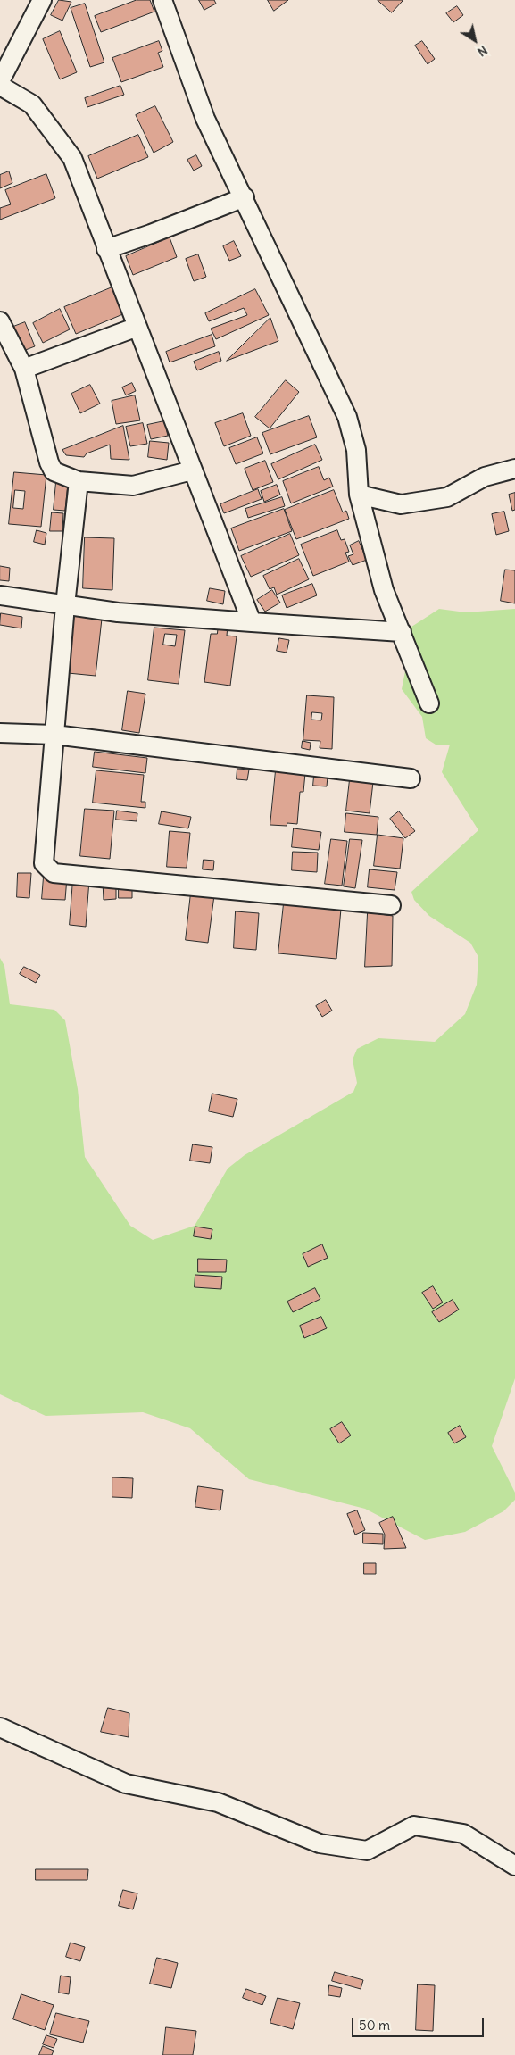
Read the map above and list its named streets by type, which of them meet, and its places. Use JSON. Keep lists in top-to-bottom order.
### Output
{
  "scale_bar": "50 m",
  "north": "bottom right"
}
